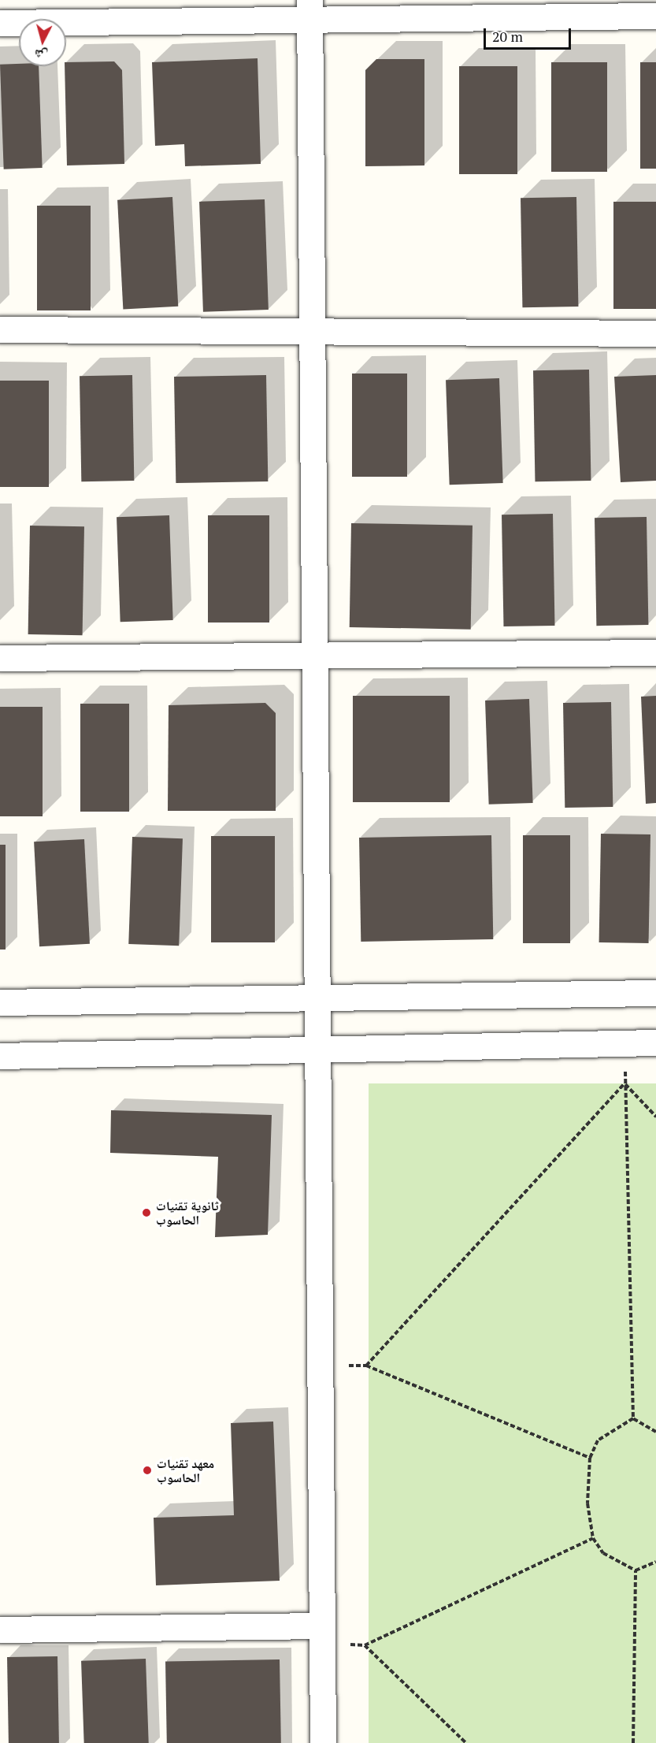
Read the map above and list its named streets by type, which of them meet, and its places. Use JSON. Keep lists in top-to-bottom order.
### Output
{
  "places": ["ثانوية تقنيات الحاسوب", "معهد تقنيات الحاسوب"],
  "scale_bar": "20 m",
  "north": "bottom"
}
